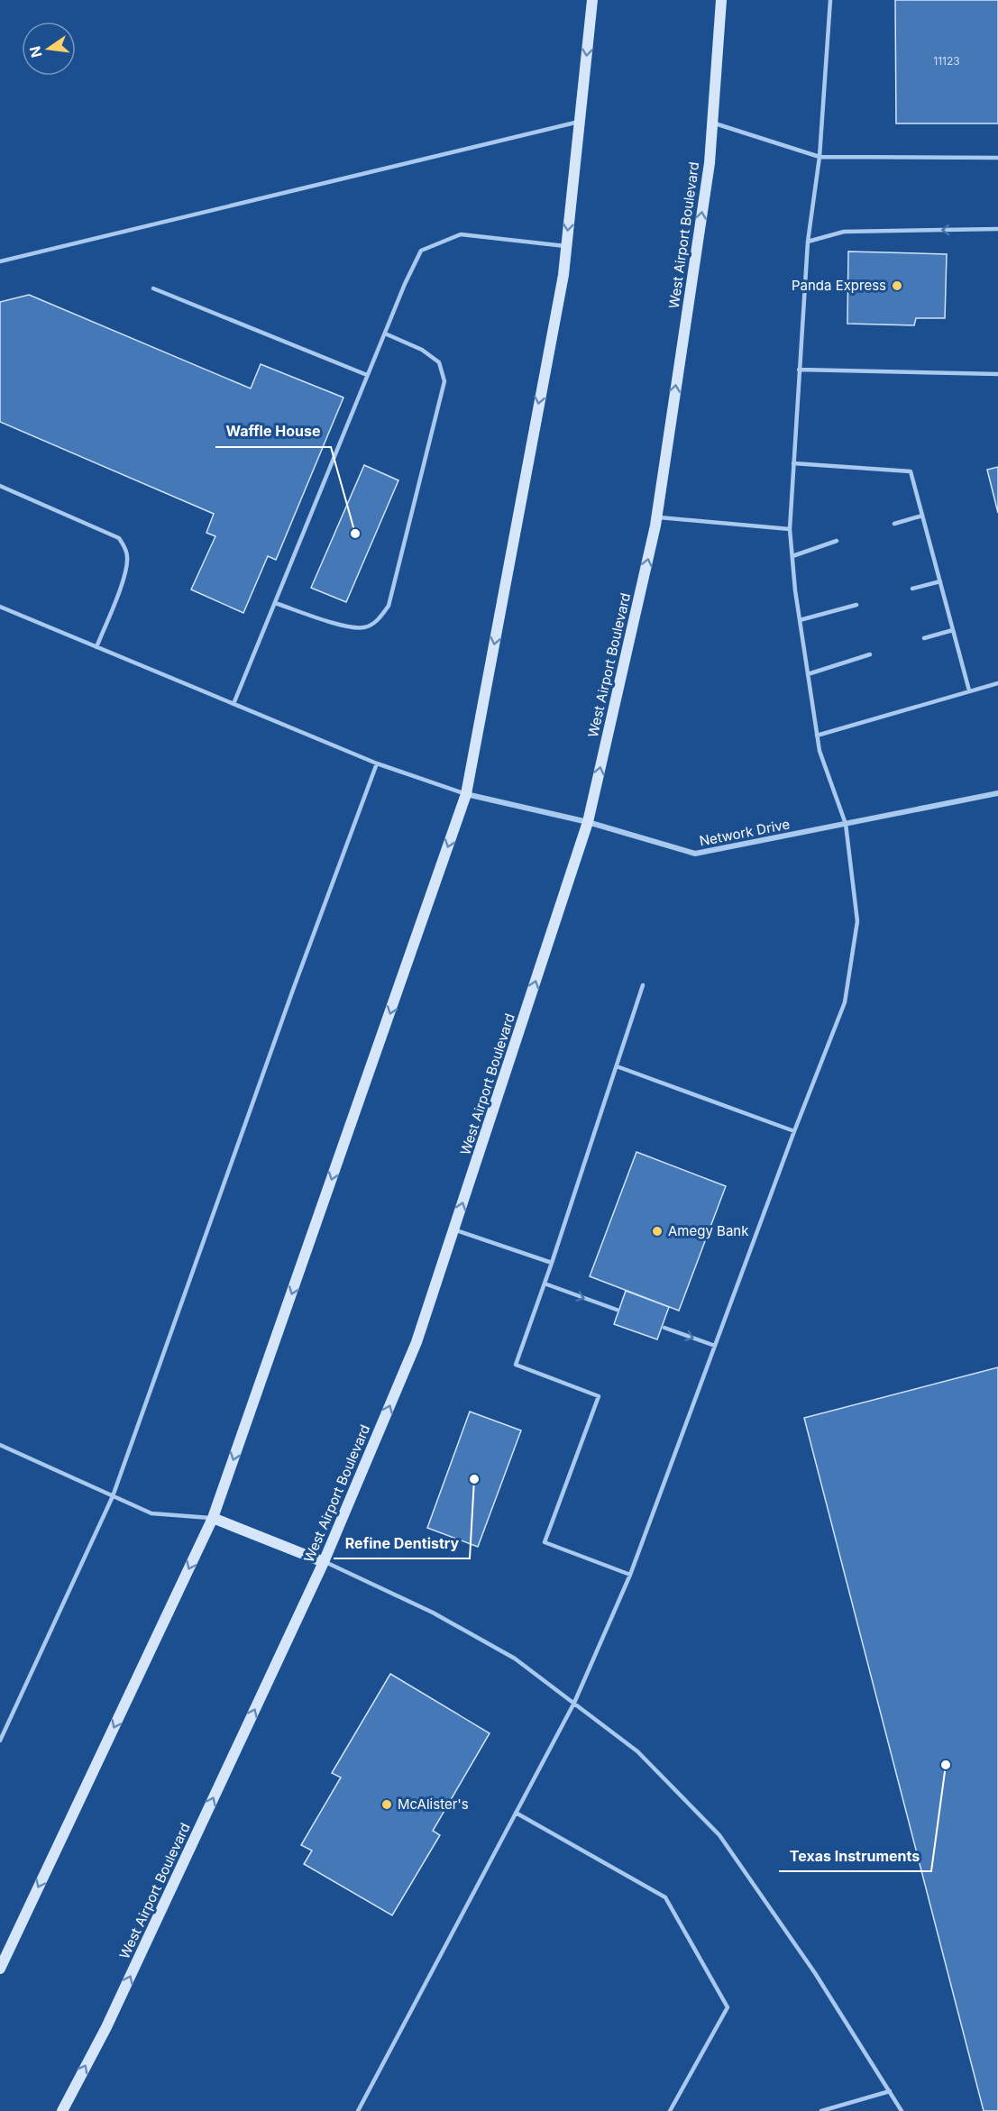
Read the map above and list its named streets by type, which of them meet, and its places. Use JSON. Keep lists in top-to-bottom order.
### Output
{
  "streets": {
    "main road": ["West Airport Boulevard"],
    "street": ["Network Drive"]
  },
  "crossings": [
    ["West Airport Boulevard", "Network Drive"]
  ],
  "one_way": ["West Airport Boulevard"],
  "places": [
    "Panda Express",
    "Waffle House",
    "Amegy Bank",
    "Refine Dentistry",
    "Texas Instruments",
    "McAlister's"
  ],
  "house_numbers": ["11123"],
  "north": "left"
}
